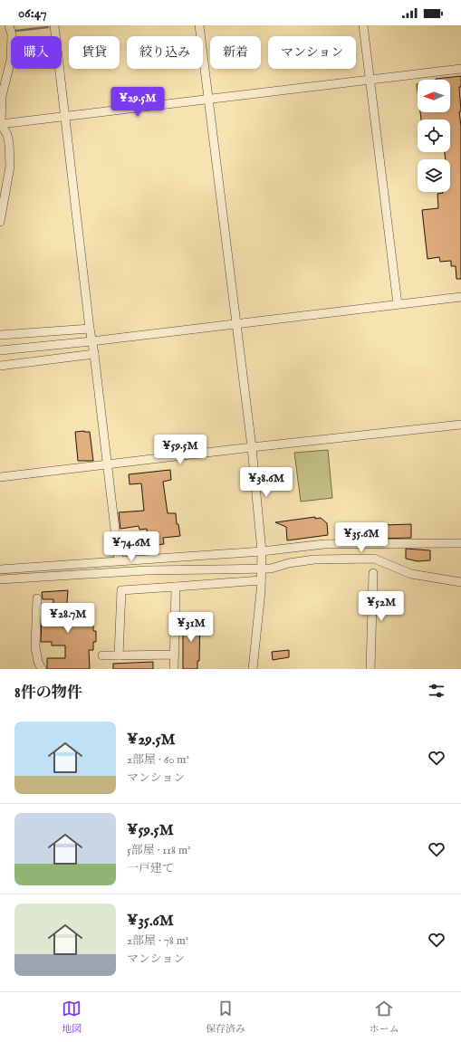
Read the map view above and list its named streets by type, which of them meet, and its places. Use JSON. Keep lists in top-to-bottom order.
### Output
{
  "north": "left",
  "page": {
    "status": "06:47",
    "chip": [
      "購入",
      "賃貸",
      "絞り込み",
      "新着",
      "マンション"
    ],
    "price": [
      "¥29.5M",
      "¥59.5M",
      "¥38.6M",
      "¥35.6M",
      "¥74.6M",
      "¥52M",
      "¥28.7M",
      "¥31M"
    ],
    "heading": "8件の物件",
    "list": [
      {
        "name": "¥29.5M",
        "note": "2部屋 · 60 m² · マンション"
      },
      {
        "name": "¥59.5M",
        "note": "5部屋 · 118 m² · 一戸建て"
      },
      {
        "name": "¥35.6M",
        "note": "2部屋 · 78 m² · マンション"
      }
    ],
    "tabs": ["地図", "保存済み", "ホーム"]
  }
}
